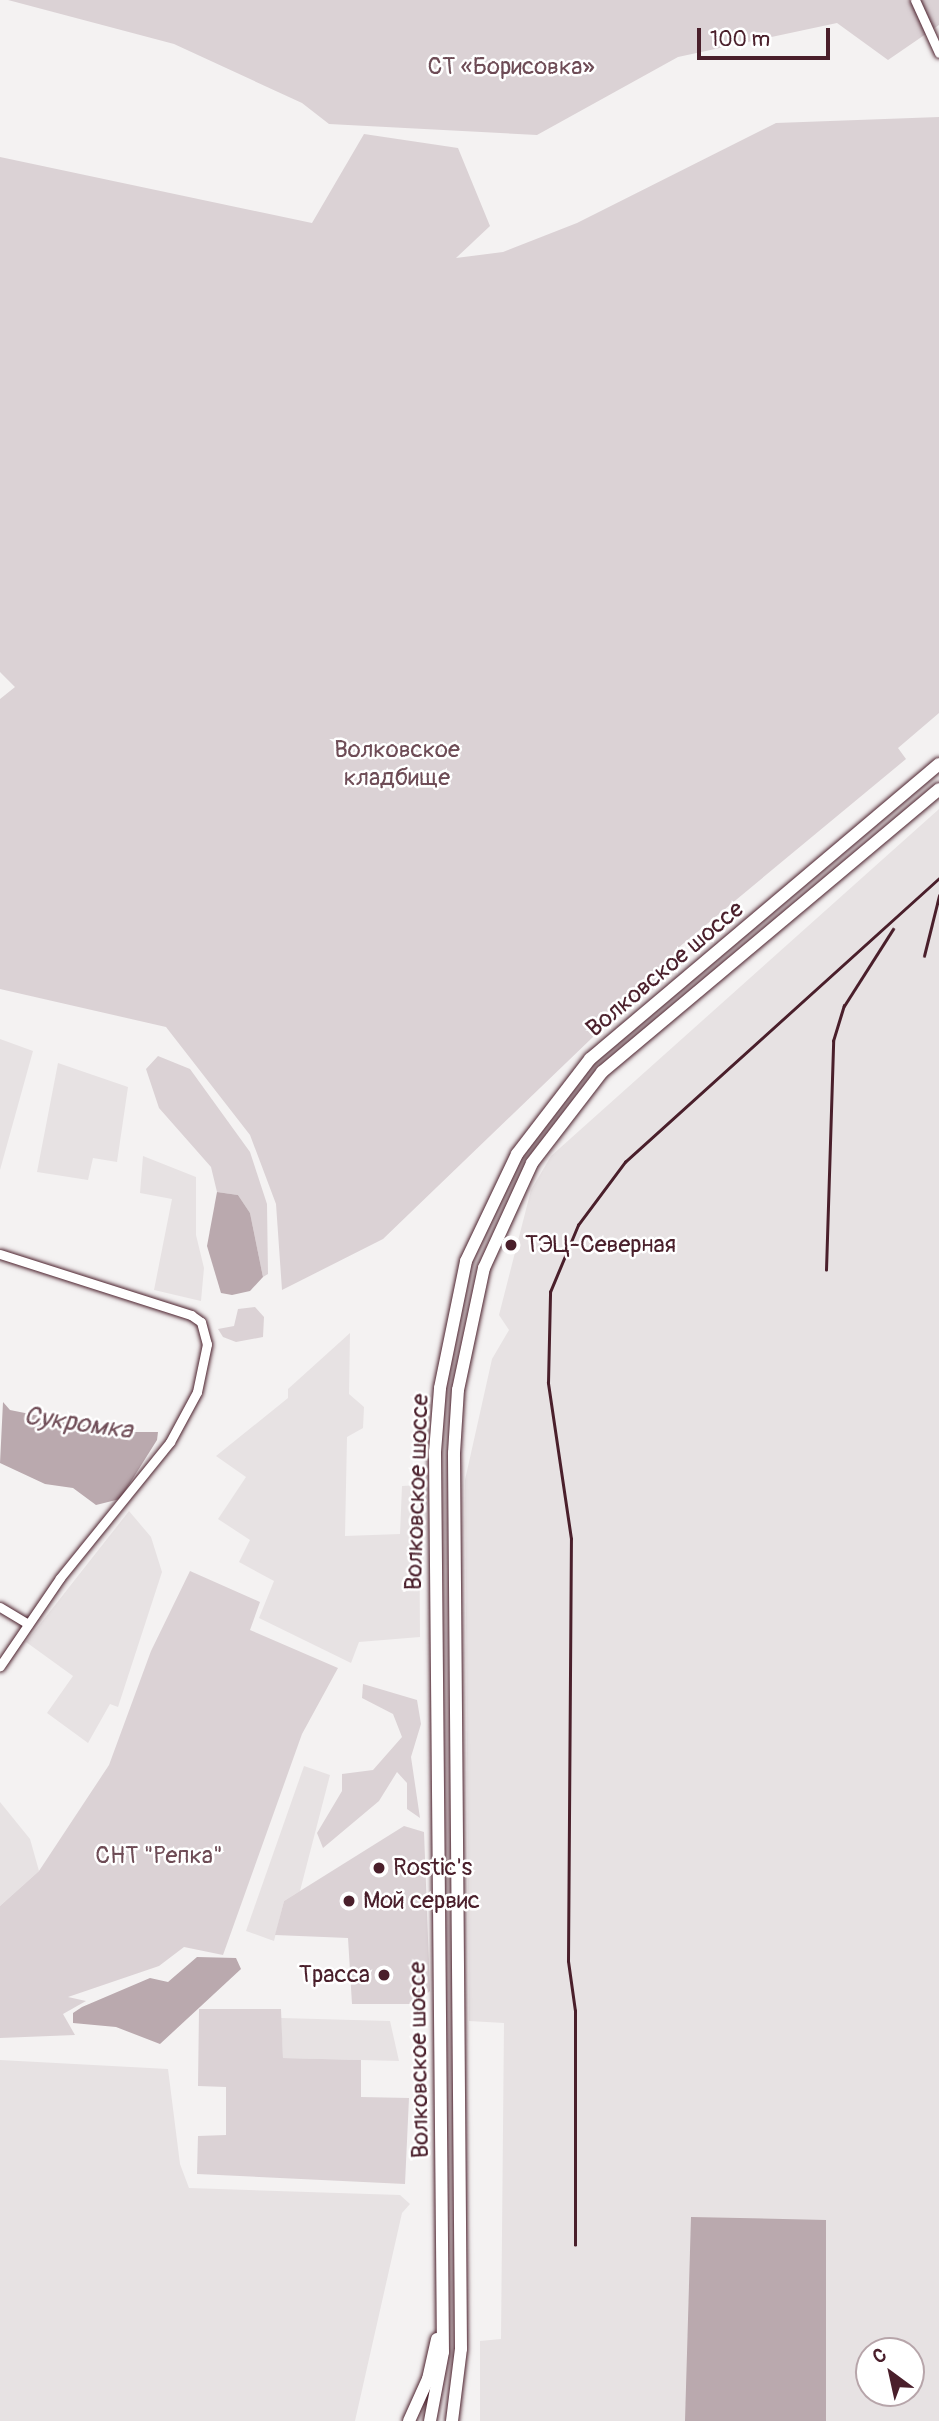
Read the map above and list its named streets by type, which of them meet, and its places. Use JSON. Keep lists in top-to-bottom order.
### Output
{
  "streets": {
    "main road": ["Волковское шоссе"]
  },
  "water": ["Сукромка"],
  "parks": ["СТ «Борисовка»", "Волковское кладбище", "СНТ \"Репка\""],
  "places": [
    "ТЭЦ-Северная",
    "Rostic's",
    "Мой сервис",
    "Трасса"
  ],
  "scale_bar": "100 m",
  "north": "top left"
}
